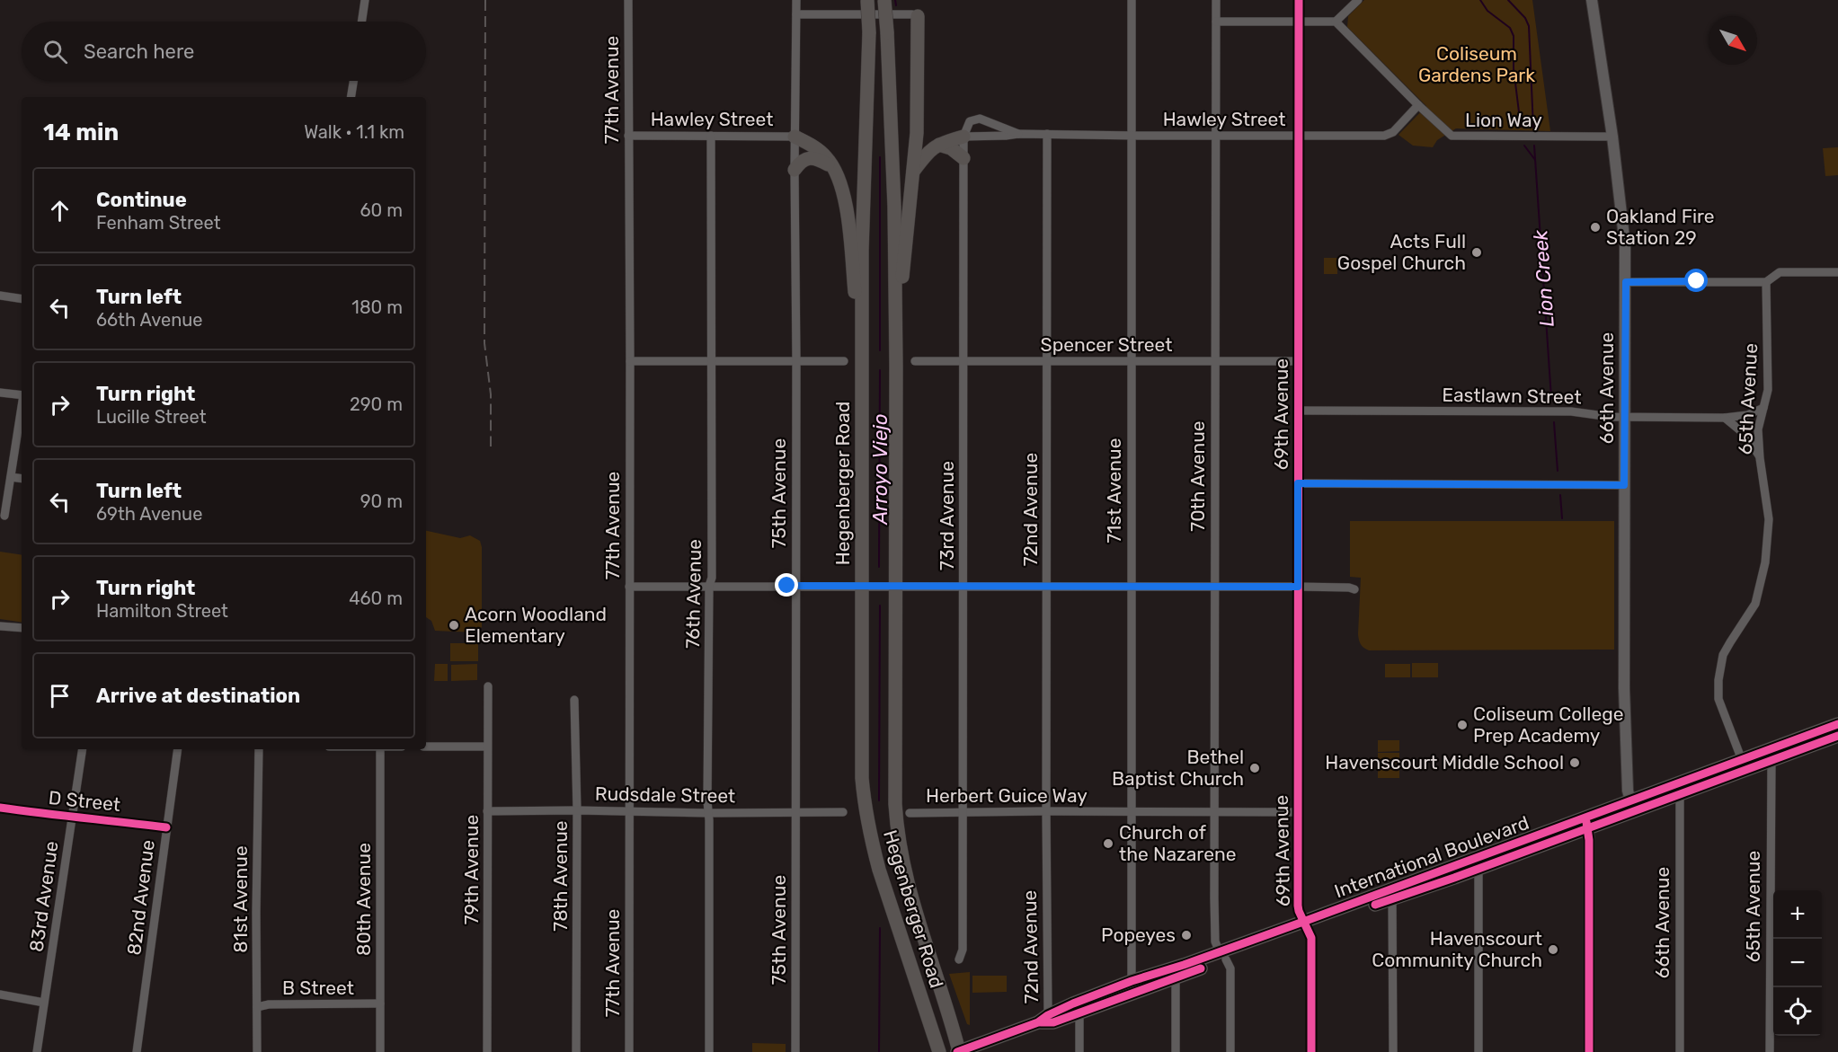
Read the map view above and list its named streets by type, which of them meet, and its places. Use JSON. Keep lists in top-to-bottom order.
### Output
{
  "streets": {
    "main road": ["Hegenberger Road", "International Boulevard"],
    "street": [
      "77th Avenue",
      "Hawley Street",
      "Lion Way",
      "Spencer Street",
      "66th Avenue",
      "Eastlawn Street",
      "65th Avenue",
      "69th Avenue",
      "70th Avenue",
      "71st Avenue",
      "75th Avenue",
      "72nd Avenue",
      "73rd Avenue",
      "76th Avenue",
      "Rudsdale Street",
      "Herbert Guice Way",
      "D Street",
      "79th Avenue",
      "78th Avenue",
      "83rd Avenue",
      "82nd Avenue",
      "81st Avenue",
      "80th Avenue",
      "B Street"
    ]
  },
  "crossings": [
    ["77th Avenue", "Hawley Street"],
    ["77th Avenue", "Rudsdale Street"],
    ["Hawley Street", "Lion Way"],
    ["Hawley Street", "69th Avenue"],
    ["Hawley Street", "70th Avenue"],
    ["Hawley Street", "71st Avenue"],
    ["Hawley Street", "75th Avenue"],
    ["Hawley Street", "72nd Avenue"],
    ["Hawley Street", "73rd Avenue"],
    ["Hawley Street", "76th Avenue"],
    ["Lion Way", "66th Avenue"],
    ["Spencer Street", "69th Avenue"],
    ["Spencer Street", "70th Avenue"],
    ["Spencer Street", "71st Avenue"],
    ["Spencer Street", "72nd Avenue"],
    ["Spencer Street", "73rd Avenue"],
    ["66th Avenue", "Eastlawn Street"],
    ["66th Avenue", "International Boulevard"],
    ["Eastlawn Street", "65th Avenue"],
    ["Eastlawn Street", "69th Avenue"],
    ["65th Avenue", "International Boulevard"],
    ["69th Avenue", "Herbert Guice Way"],
    ["69th Avenue", "International Boulevard"],
    ["70th Avenue", "Herbert Guice Way"],
    ["70th Avenue", "International Boulevard"],
    ["Hegenberger Road", "International Boulevard"],
    ["71st Avenue", "Herbert Guice Way"],
    ["71st Avenue", "International Boulevard"],
    ["75th Avenue", "Rudsdale Street"],
    ["72nd Avenue", "Herbert Guice Way"],
    ["72nd Avenue", "International Boulevard"],
    ["73rd Avenue", "Herbert Guice Way"],
    ["76th Avenue", "Rudsdale Street"],
    ["Rudsdale Street", "79th Avenue"],
    ["Rudsdale Street", "78th Avenue"],
    ["D Street", "83rd Avenue"],
    ["D Street", "82nd Avenue"],
    ["81st Avenue", "B Street"],
    ["80th Avenue", "B Street"]
  ],
  "water": ["Lion Creek", "Arroyo Viejo"],
  "parks": ["Coliseum Gardens Park"],
  "places": [
    "Oakland Fire Station 29",
    "Acts Full Gospel Church",
    "Acorn Woodland Elementary",
    "Coliseum College Prep Academy",
    "Havenscourt Middle School",
    "Bethel Baptist Church",
    "Church of the Nazarene",
    "Popeyes",
    "Havenscourt Community Church"
  ],
  "north": "bottom right",
  "page": {
    "search": "Search here",
    "heading": ["14 min", "Walk · 1.1 km"],
    "list": [
      ["Continue", "Fenham Street", "60 m"],
      ["Turn left", "66th Avenue", "180 m"],
      ["Turn right", "Lucille Street", "290 m"],
      ["Turn left", "69th Avenue", "90 m"],
      ["Turn right", "Hamilton Street", "460 m"],
      "Arrive at destination"
    ],
    "map_buttons": ["+", "−"]
  }
}
